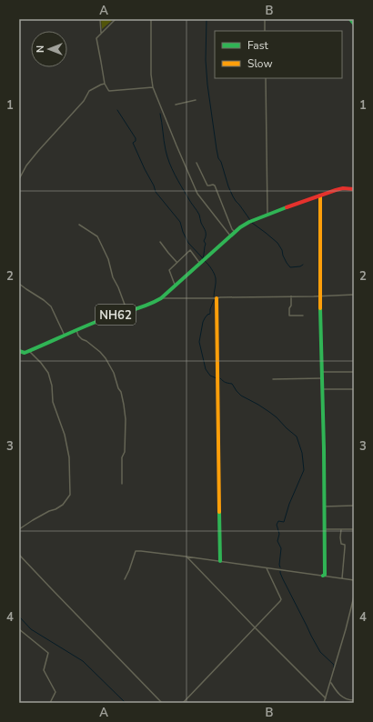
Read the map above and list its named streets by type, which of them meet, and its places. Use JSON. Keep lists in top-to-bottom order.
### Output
{
  "streets": {
    "street": ["NH62"]
  },
  "legend": ["Fast", "Slow"],
  "north": "left",
  "grid": {
    "columns": ["A", "B"],
    "rows": [
      "1",
      "2",
      "3",
      "4"
    ]
  }
}
